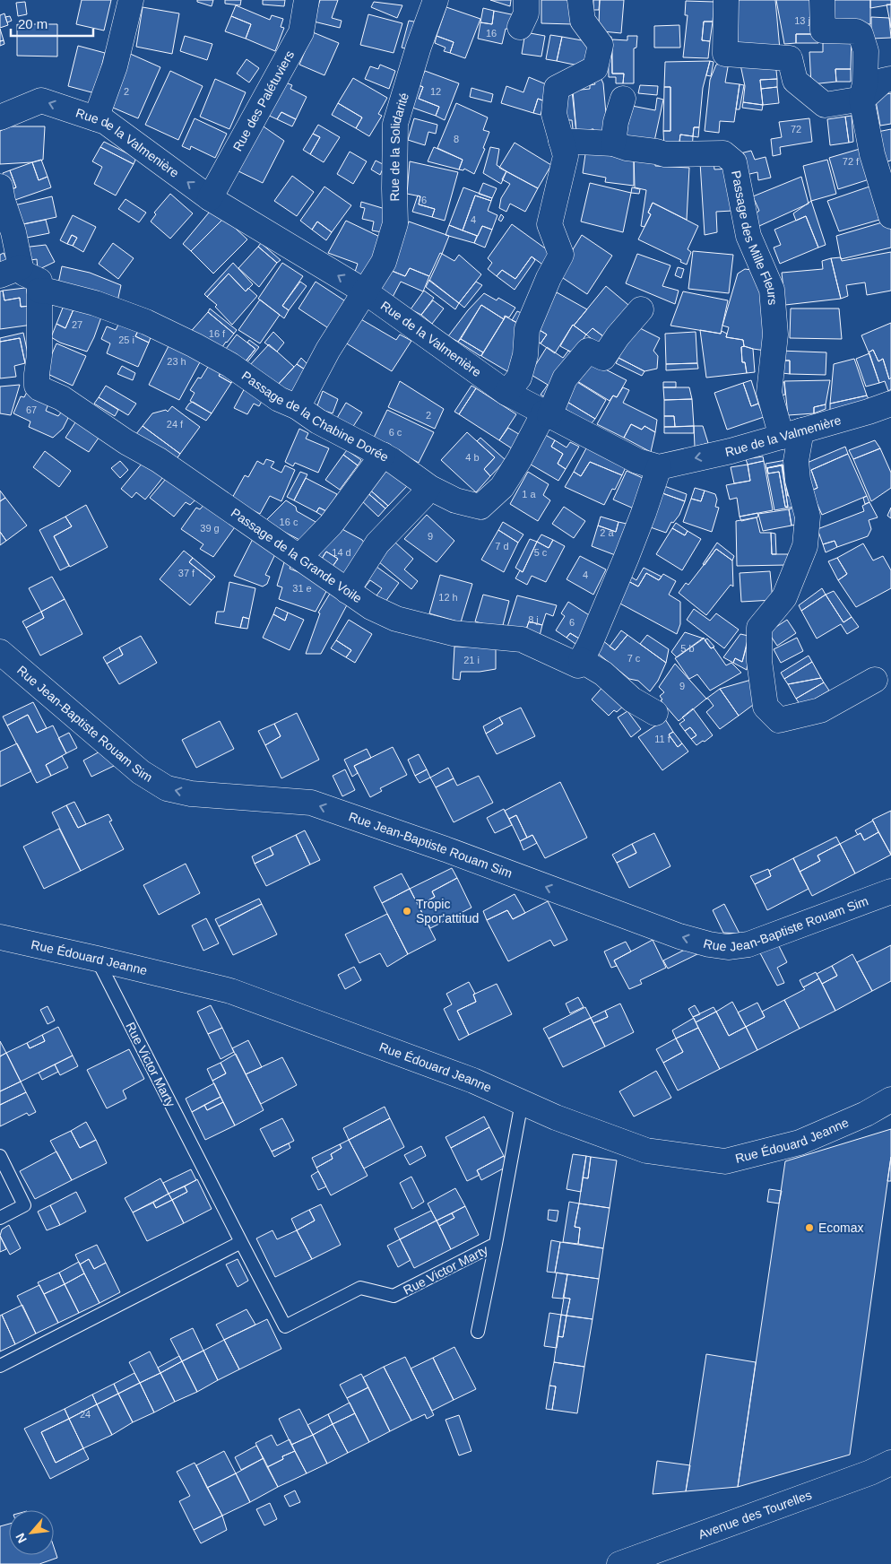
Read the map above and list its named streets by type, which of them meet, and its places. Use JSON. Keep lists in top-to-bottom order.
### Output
{
  "streets": {
    "street": [
      "Rue des Palétuviers",
      "Rue de la Valmenière",
      "Rue de la Solidarité",
      "Passage des Mille Fleurs",
      "Passage de la Chabine Dorée",
      "Passage de la Grande Voile",
      "Rue Jean-Baptiste Rouam Sim",
      "Rue Édouard Jeanne",
      "Avenue des Tourelles"
    ],
    "lane": ["Rue Victor Marty"]
  },
  "crossings": [
    ["Rue des Palétuviers", "Rue de la Valmenière"],
    ["Rue de la Valmenière", "Rue de la Solidarité"],
    ["Rue de la Valmenière", "Passage des Mille Fleurs"],
    ["Rue de la Valmenière", "Passage de la Chabine Dorée"],
    ["Rue de la Solidarité", "Passage de la Chabine Dorée"],
    ["Passage de la Chabine Dorée", "Passage de la Grande Voile"],
    ["Rue Édouard Jeanne", "Rue Victor Marty"]
  ],
  "one_way": ["Rue de la Valmenière", "Rue Jean-Baptiste Rouam Sim"],
  "places": ["Tropic Spor'attitud", "Ecomax"],
  "house_numbers": [
    "13 j",
    "16",
    "2",
    "12",
    "72",
    "8",
    "72 f",
    "6",
    "4",
    "27",
    "16 f",
    "25 i",
    "23 h",
    "67",
    "2",
    "24 f",
    "6 c",
    "4 b",
    "1 a",
    "16 c",
    "39 g",
    "2 a",
    "9",
    "7 d",
    "14 d",
    "5 c",
    "37 f",
    "4",
    "31 e",
    "12 h",
    "8 j",
    "6",
    "5 b",
    "7 c",
    "21 i",
    "9",
    "11 f",
    "24"
  ],
  "scale_bar": "20 m",
  "north": "bottom left"
}
